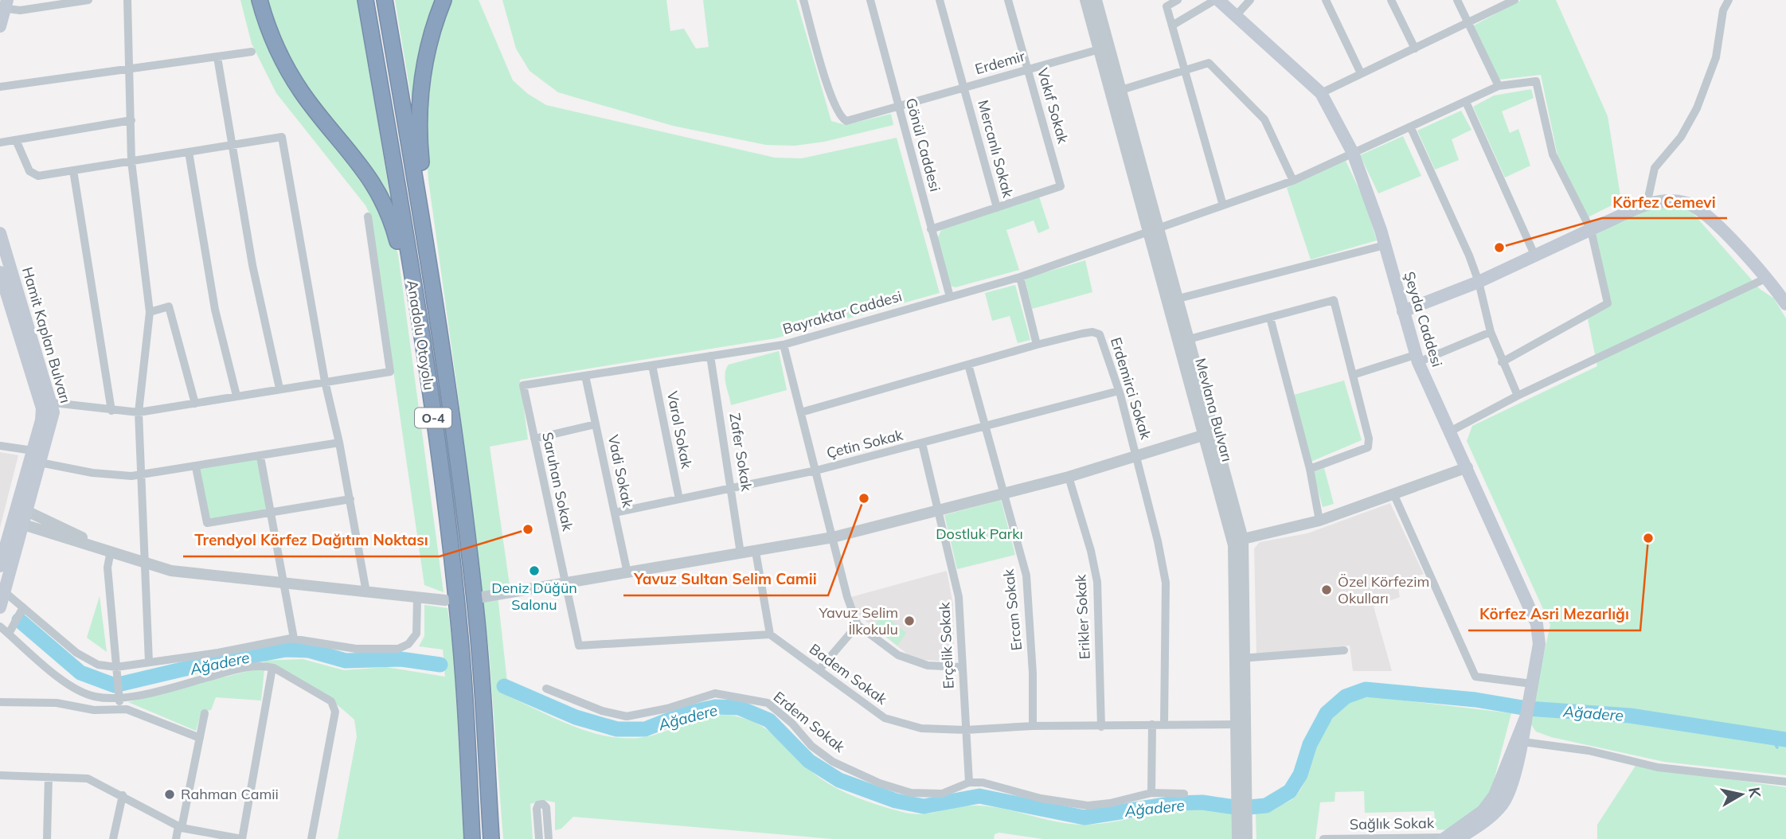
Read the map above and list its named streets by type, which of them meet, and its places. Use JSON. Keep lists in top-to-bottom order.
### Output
{
  "streets": {
    "highway": ["Anadolu Otoyolu", "O-4"],
    "main road": ["Şeyda Caddesi", "Hamit Kaplan Bulvarı"],
    "street": [
      "Erdemir",
      "Vakıf Sokak",
      "Gönül Caddesi",
      "Mercanlı Sokak",
      "Bayraktar Caddesi",
      "Erdemirci Sokak",
      "Mevlana Bulvarı",
      "Varol Sokak",
      "Çetin Sokak",
      "Zafer Sokak",
      "Vadi Sokak",
      "Saruhan Sokak",
      "Ercan Sokak",
      "Erikler Sokak",
      "Erçelik Sokak",
      "Badem Sokak",
      "Erdem Sokak",
      "Sağlık Sokak"
    ]
  },
  "crossings": [
    ["Erdemir", "Vakıf Sokak"],
    ["Erdemir", "Gönül Caddesi"],
    ["Erdemir", "Mercanlı Sokak"],
    ["Erdemir", "Mevlana Bulvarı"],
    ["Vakıf Sokak", "Mercanlı Sokak"],
    ["Gönül Caddesi", "Bayraktar Caddesi"],
    ["Bayraktar Caddesi", "Şeyda Caddesi"],
    ["Bayraktar Caddesi", "Mevlana Bulvarı"],
    ["Bayraktar Caddesi", "Varol Sokak"],
    ["Bayraktar Caddesi", "Zafer Sokak"],
    ["Bayraktar Caddesi", "Vadi Sokak"],
    ["Bayraktar Caddesi", "Saruhan Sokak"],
    ["Şeyda Caddesi", "Sağlık Sokak"],
    ["Erdemirci Sokak", "Çetin Sokak"],
    ["Erdemirci Sokak", "Ercan Sokak"],
    ["Erdemirci Sokak", "Badem Sokak"],
    ["Mevlana Bulvarı", "Badem Sokak"],
    ["Varol Sokak", "Çetin Sokak"],
    ["Çetin Sokak", "Zafer Sokak"],
    ["Çetin Sokak", "Vadi Sokak"],
    ["Çetin Sokak", "Ercan Sokak"],
    ["Çetin Sokak", "Erçelik Sokak"],
    ["Ercan Sokak", "Badem Sokak"],
    ["Erikler Sokak", "Badem Sokak"],
    ["Erçelik Sokak", "Badem Sokak"],
    ["Erçelik Sokak", "Erdem Sokak"]
  ],
  "water": ["Ağadere"],
  "parks": ["Dostluk Parkı"],
  "places": [
    "Körfez Cemevi",
    "Yavuz Sultan Selim Camii",
    "Trendyol Körfez Dağıtım Noktası",
    "Körfez Asri Mezarlığı",
    "Deniz Düğün Salonu",
    "Özel Körfezim Okulları",
    "Yavuz Selim İlkokulu",
    "Rahman Camii"
  ],
  "north": "right"
}
